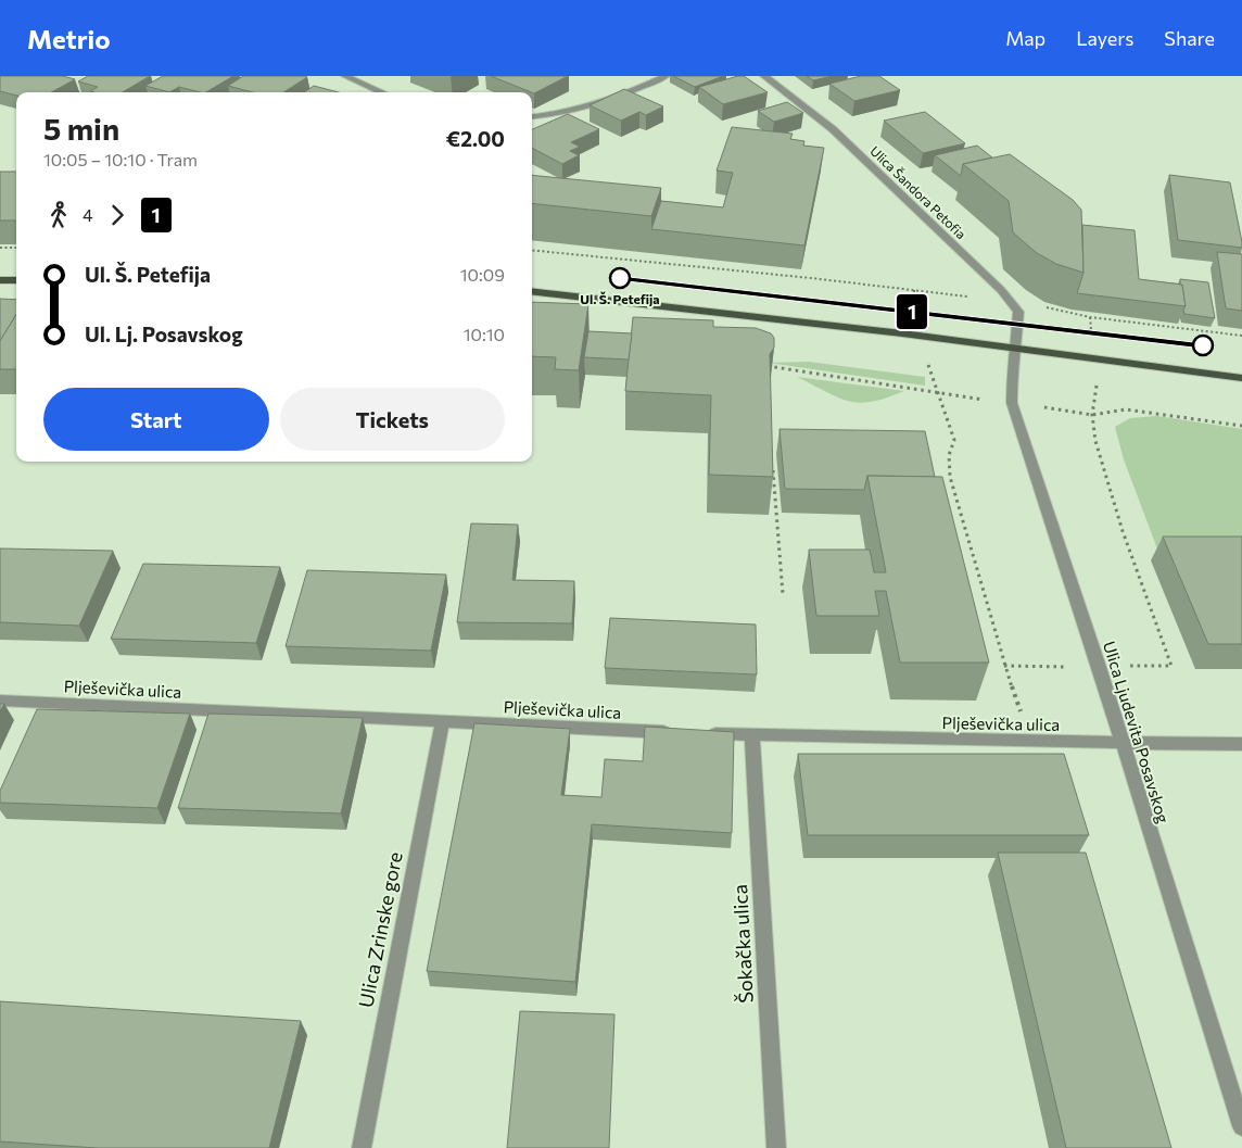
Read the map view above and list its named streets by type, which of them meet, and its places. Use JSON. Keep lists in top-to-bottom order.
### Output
{
  "streets": {
    "street": [
      "Ulica Šandora Petofia",
      "Plješevička ulica",
      "Ulica Ljudevita Posavskog",
      "Ulica Zrinske gore",
      "Šokačka ulica"
    ]
  },
  "crossings": [
    ["Plješevička ulica", "Ulica Ljudevita Posavskog"],
    ["Plješevička ulica", "Ulica Zrinske gore"],
    ["Plješevička ulica", "Šokačka ulica"]
  ],
  "places": ["Ul. Š. Petefija"],
  "lines": ["tram line 1"],
  "page": {
    "header": "Metrio",
    "nav": ["Map", "Layers", "Share"],
    "on_map": "1",
    "heading": ["5 min", "10:05 – 10:10 · Tram", "€2.00"],
    "legs": ["4", "1"],
    "list": [
      {
        "name": "Ul. Š. Petefija",
        "value": "10:09"
      },
      {
        "name": "Ul. Lj. Posavskog",
        "value": "10:10"
      }
    ],
    "buttons": ["Start", "Tickets"]
  }
}
